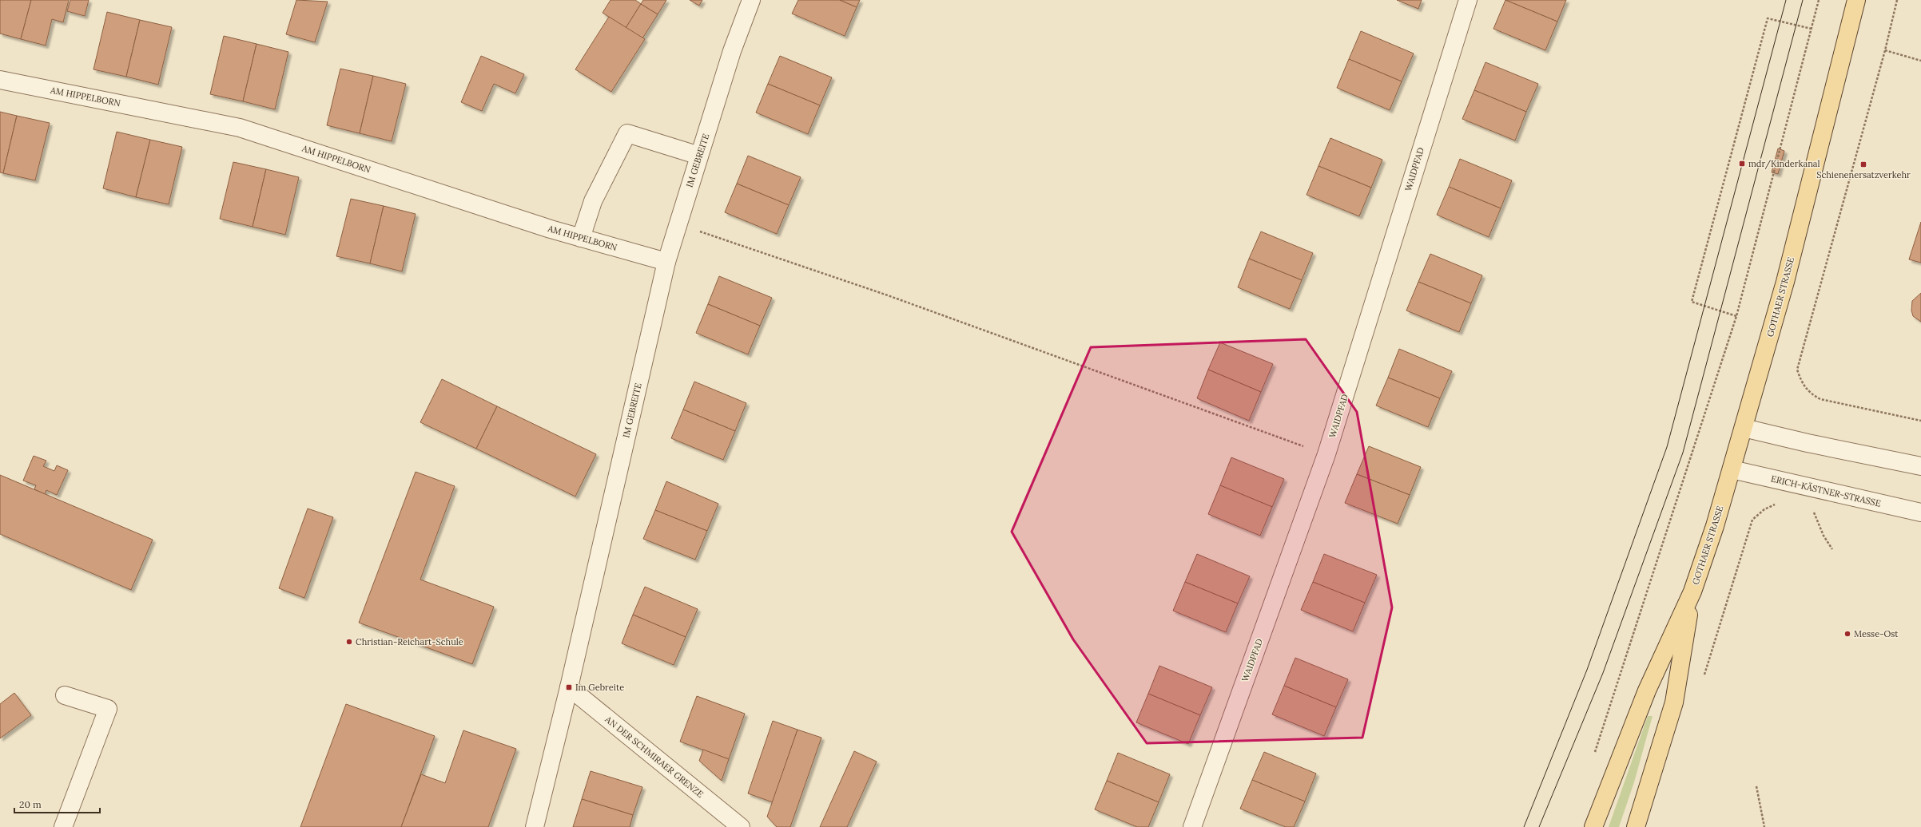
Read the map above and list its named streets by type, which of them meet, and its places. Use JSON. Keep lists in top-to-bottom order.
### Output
{
  "streets": {
    "main road": ["GOTHAER STRASSE"],
    "street": [
      "AM HIPPELBORN",
      "IM GEBREITE",
      "WAIDPFAD",
      "ERICH-KÄSTNER-STRASSE",
      "AN DER SCHMIRAER GRENZE"
    ]
  },
  "crossings": [
    ["AM HIPPELBORN", "IM GEBREITE"],
    ["IM GEBREITE", "AN DER SCHMIRAER GRENZE"],
    ["GOTHAER STRASSE", "ERICH-KÄSTNER-STRASSE"]
  ],
  "places": {
    "transit": ["mdr/Kinderkanal", "Schienenersatzverkehr", "Im Gebreite"],
    "other": ["Messe-Ost", "Christian-Reichart-Schule"]
  },
  "scale_bar": "20 m"
}
